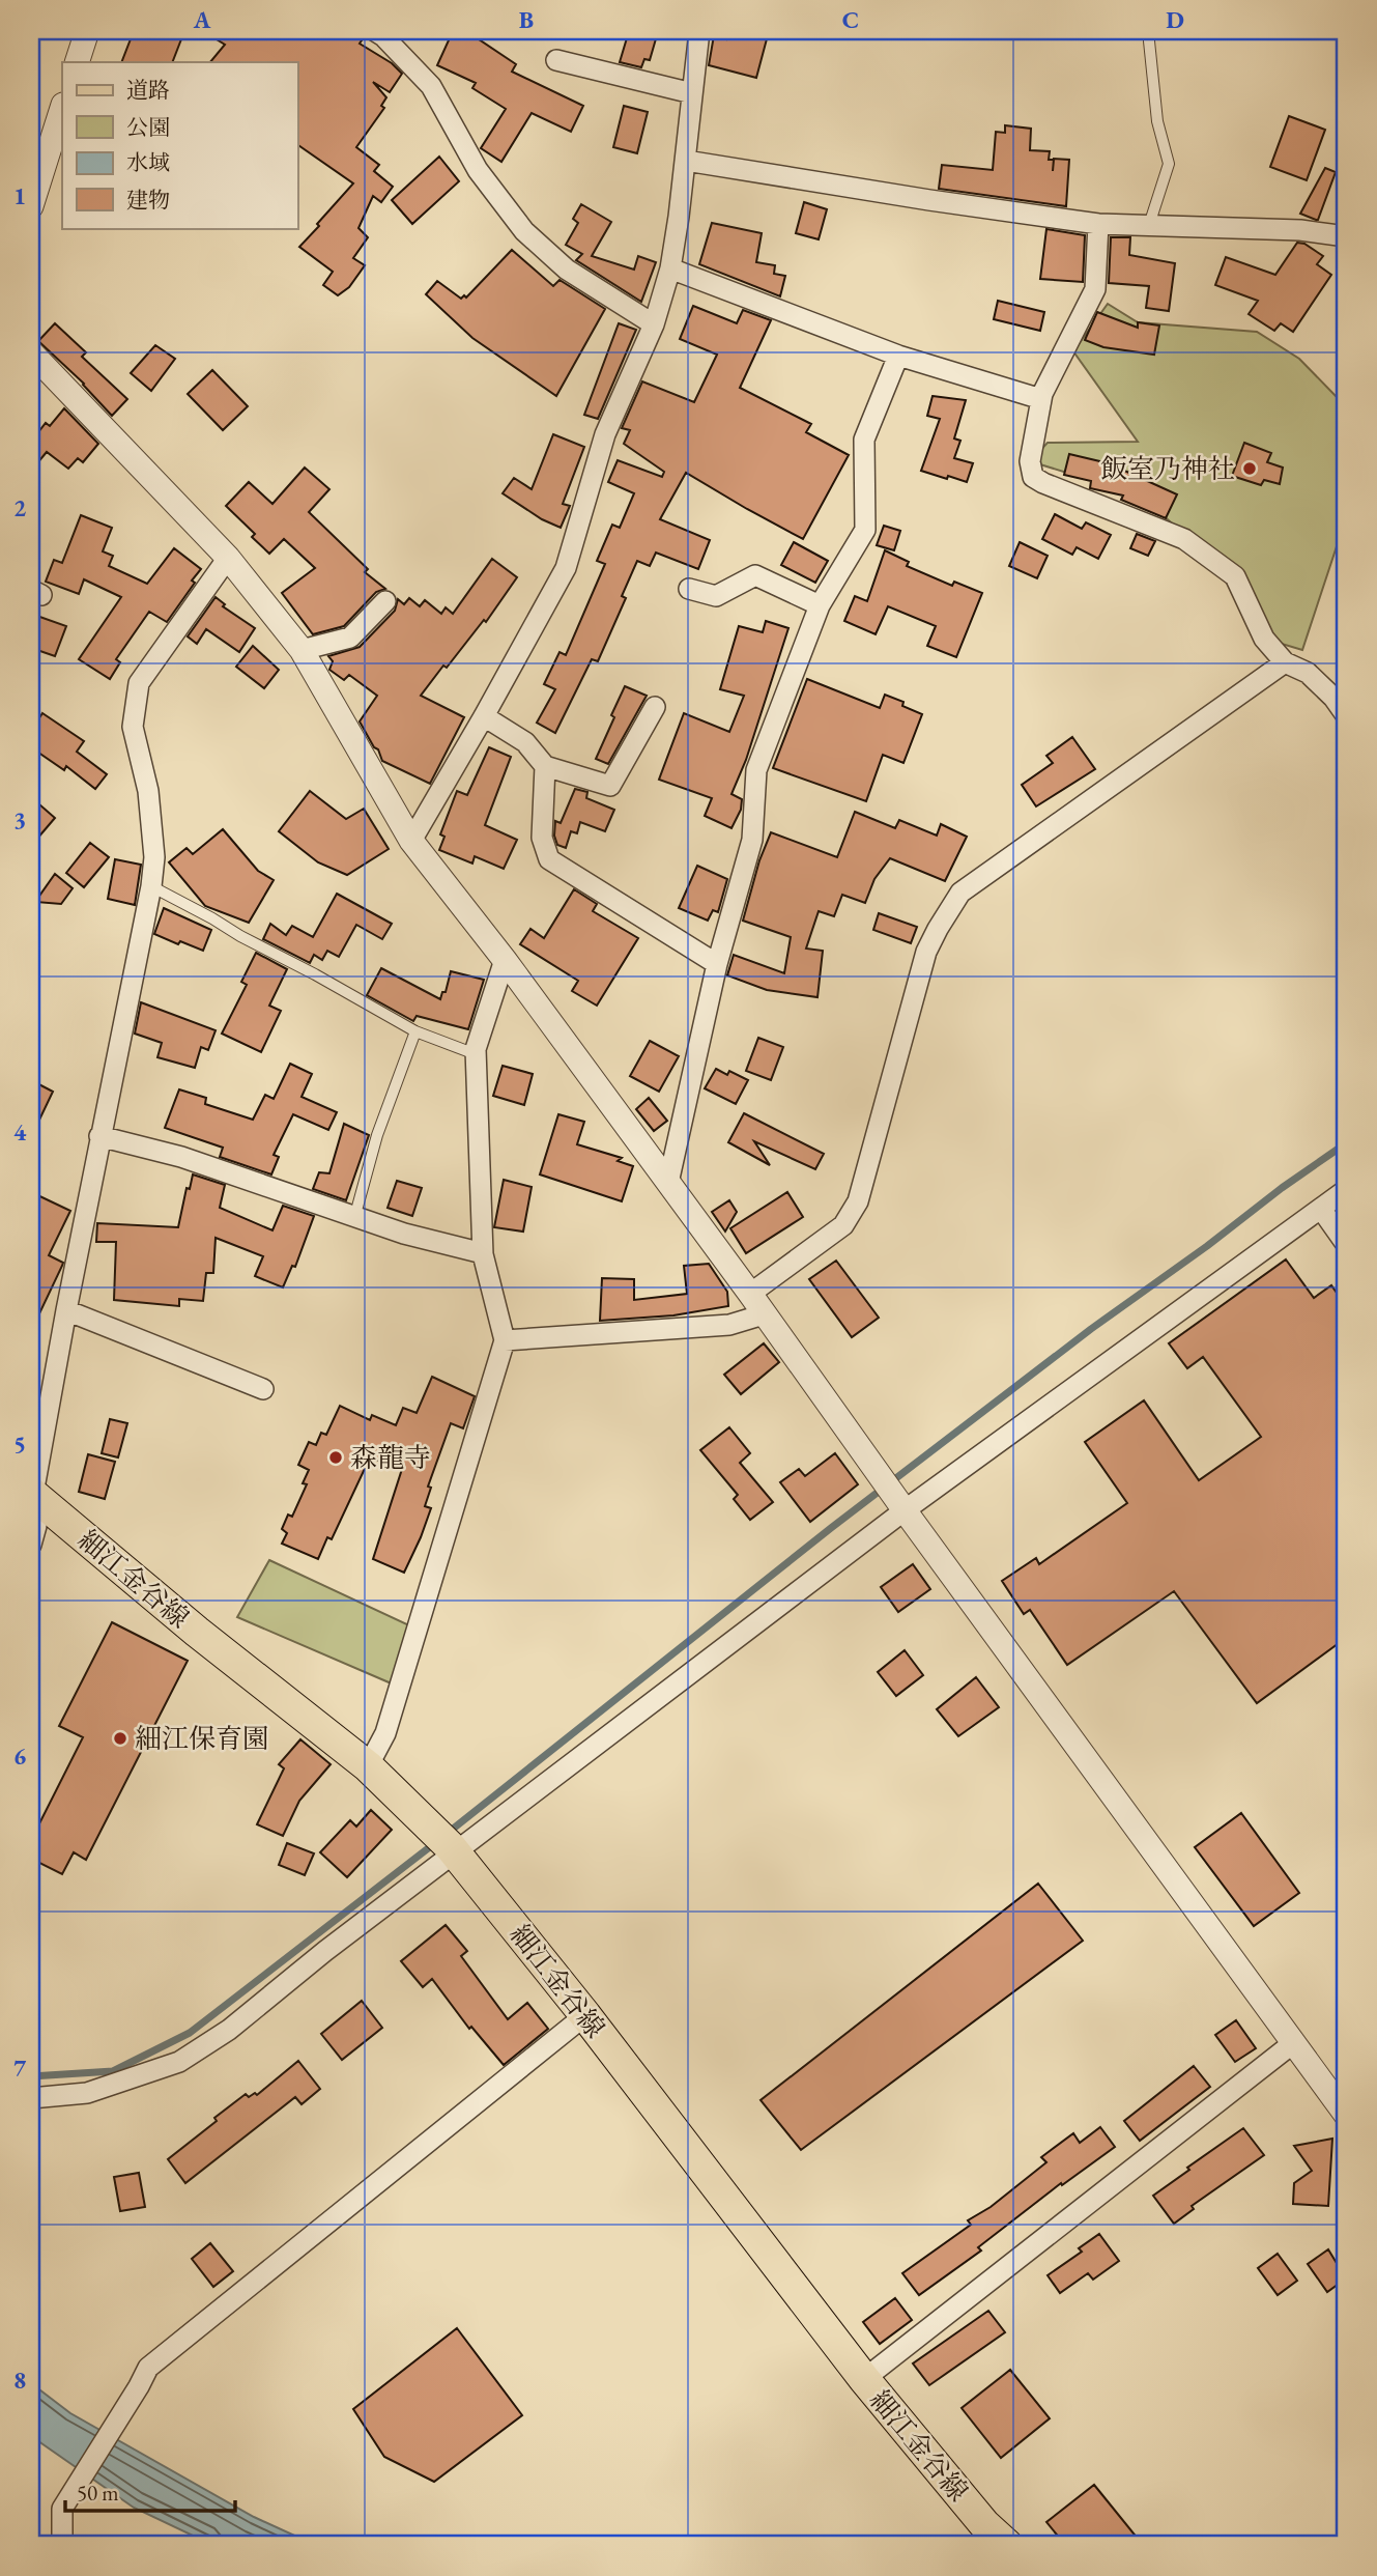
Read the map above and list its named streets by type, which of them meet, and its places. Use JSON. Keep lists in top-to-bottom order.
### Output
{
  "streets": {
    "main road": ["細江金谷線"]
  },
  "places": ["飯室乃神社", "森龍寺", "細江保育園"],
  "legend": [
    "道路",
    "公園",
    "水域",
    "建物"
  ],
  "scale_bar": "50 m",
  "grid": {
    "columns": [
      "A",
      "B",
      "C",
      "D"
    ],
    "rows": [
      "1",
      "2",
      "3",
      "4",
      "5",
      "6",
      "7",
      "8"
    ]
  }
}
